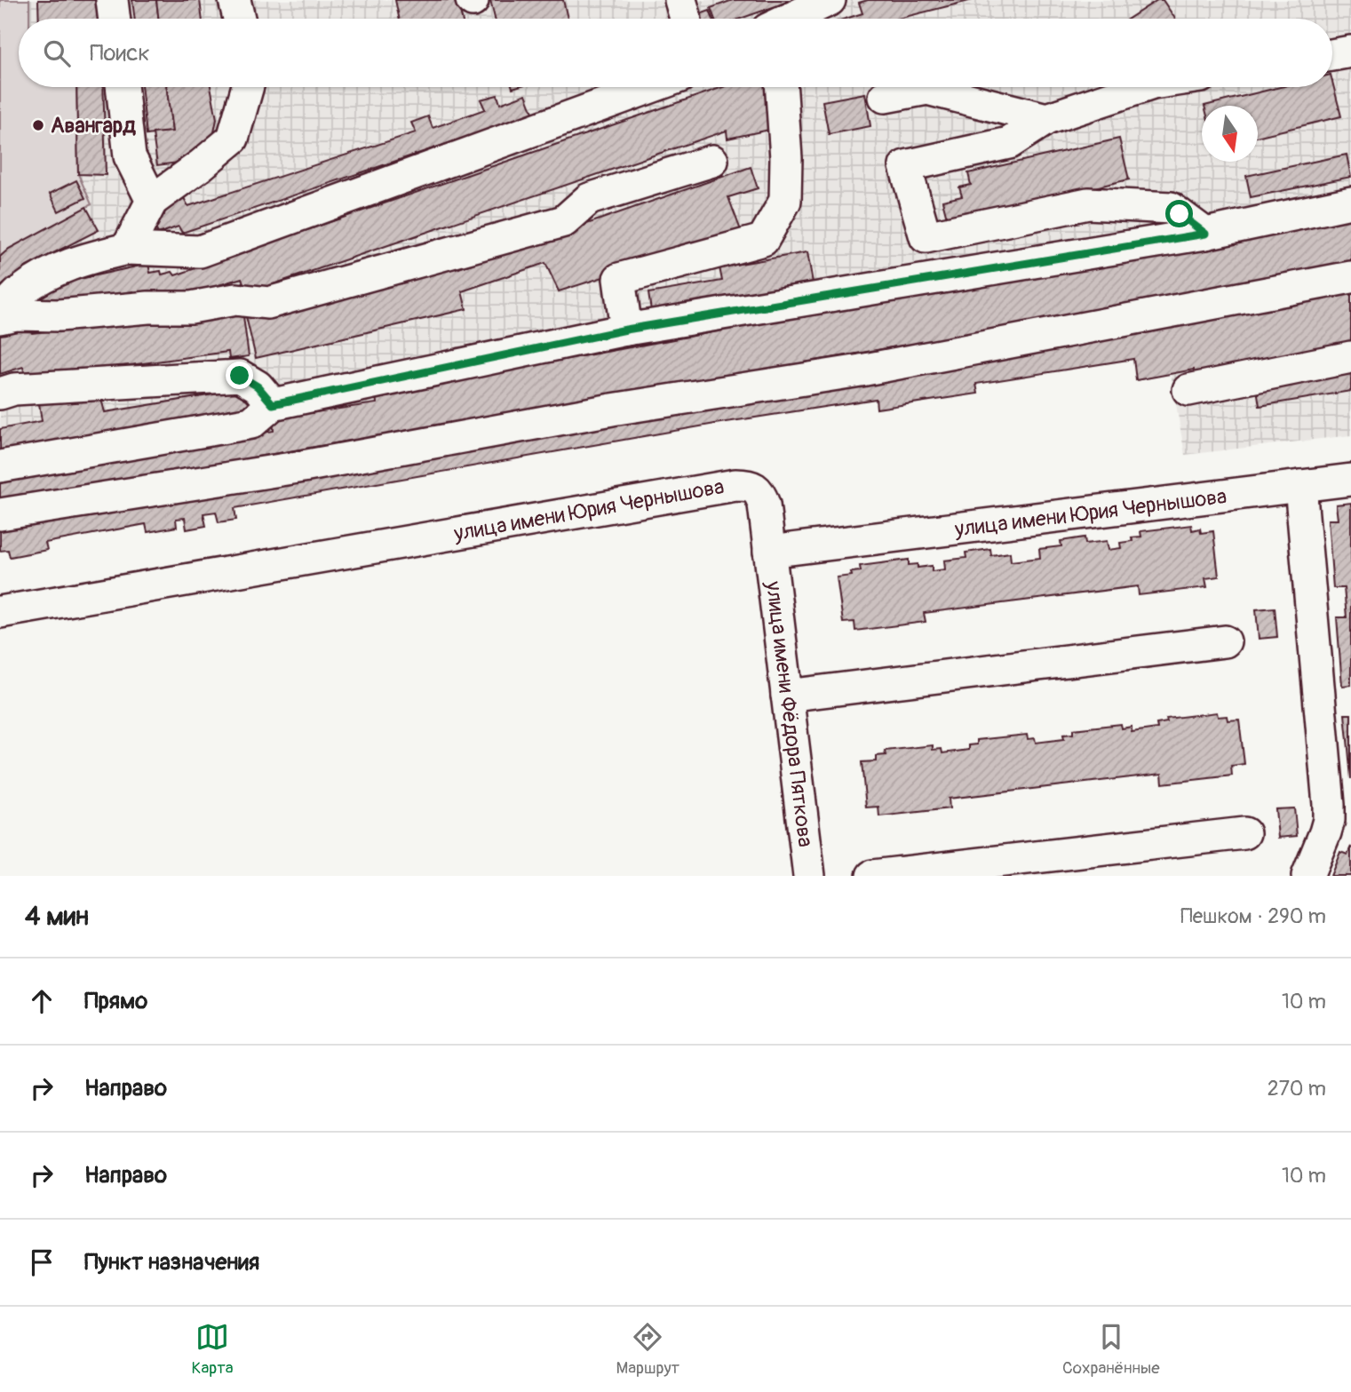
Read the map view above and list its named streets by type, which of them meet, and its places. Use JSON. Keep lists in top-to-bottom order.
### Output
{
  "streets": {
    "street": ["улица имени Юрия Чернышова", "улица имени Фёдора Пяткова"]
  },
  "crossings": [
    ["улица имени Юрия Чернышова", "улица имени Фёдора Пяткова"]
  ],
  "places": ["Авангард"],
  "north": "bottom",
  "page": {
    "search": "Поиск",
    "heading": ["4 мин", "Пешком · 290 m"],
    "list": [
      ["Прямо", "10 m"],
      ["Направо", "270 m"],
      ["Направо", "10 m"],
      "Пункт назначения"
    ],
    "nav": ["Карта", "Маршрут", "Сохранённые"]
  }
}
